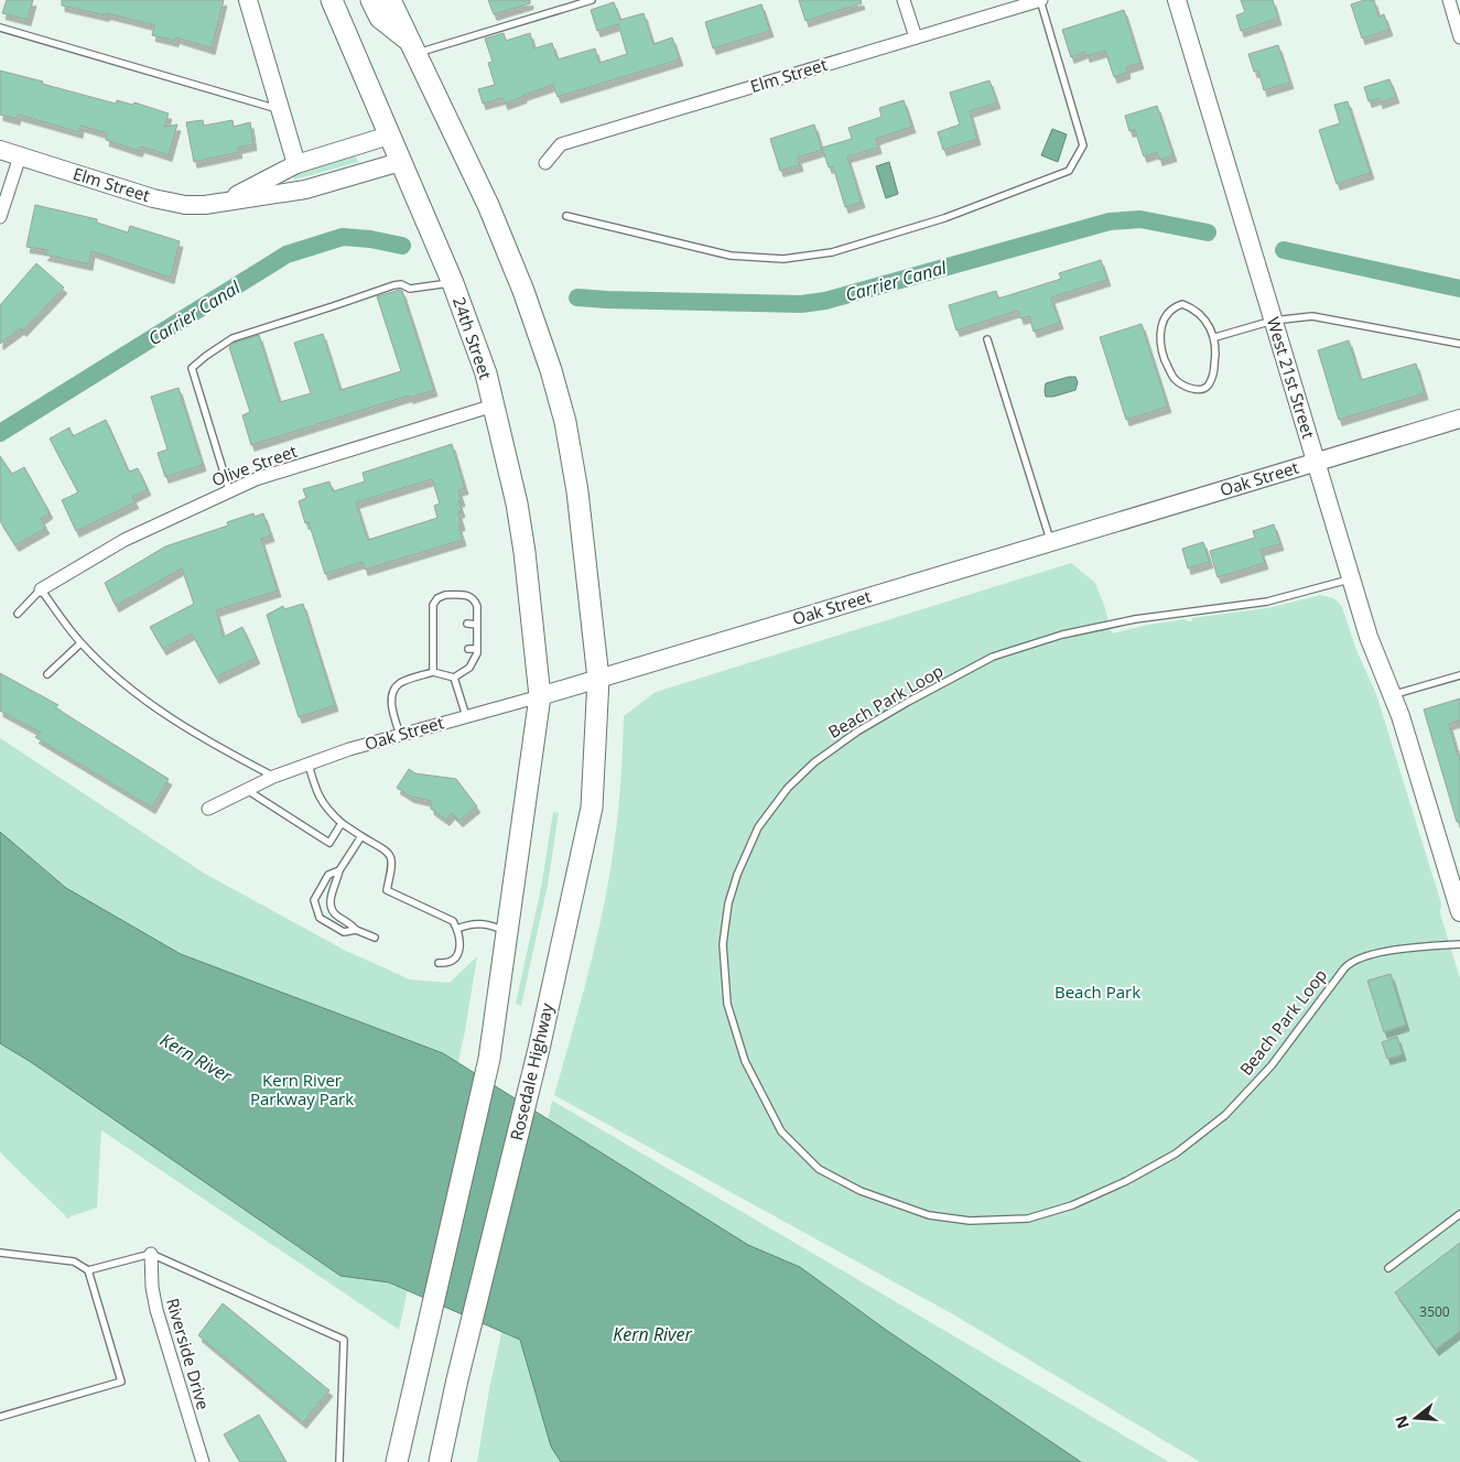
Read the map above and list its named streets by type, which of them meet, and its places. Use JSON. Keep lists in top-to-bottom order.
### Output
{
  "streets": {
    "main road": ["24th Street", "Rosedale Highway"],
    "street": [
      "Elm Street",
      "West 21st Street",
      "Olive Street",
      "Oak Street",
      "Riverside Drive"
    ],
    "lane": ["Beach Park Loop"]
  },
  "crossings": [
    ["Elm Street", "24th Street"],
    ["24th Street", "Olive Street"],
    ["24th Street", "Oak Street"],
    ["West 21st Street", "Oak Street"],
    ["West 21st Street", "Beach Park Loop"],
    ["Oak Street", "Rosedale Highway"]
  ],
  "water": ["Carrier Canal", "Kern River"],
  "parks": ["Beach Park", "Kern River Parkway Park"],
  "house_numbers": ["3500"],
  "north": "left"
}
